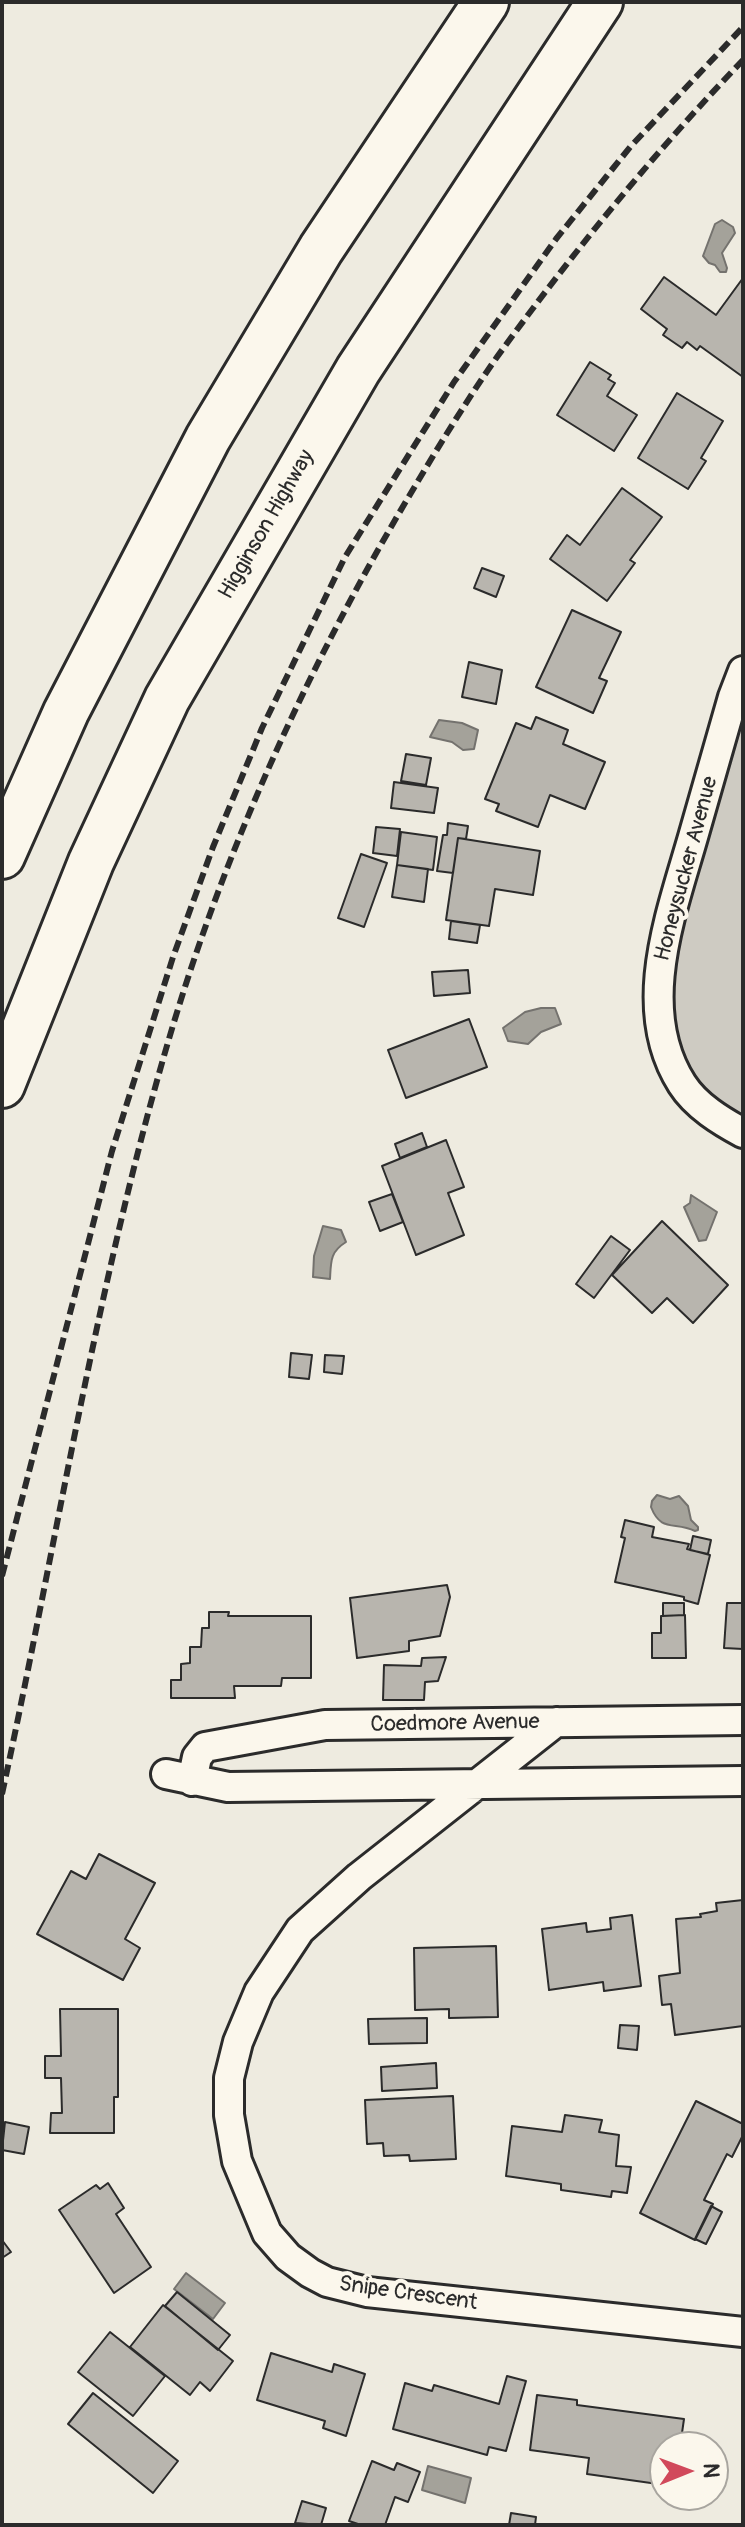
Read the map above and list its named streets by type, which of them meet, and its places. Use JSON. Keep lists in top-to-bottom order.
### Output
{
  "streets": {
    "highway": ["Higginson Highway"],
    "street": ["Honeysucker Avenue", "Coedmore Avenue", "Snipe Crescent"]
  },
  "crossings": [
    ["Coedmore Avenue", "Snipe Crescent"]
  ],
  "north": "right"
}
